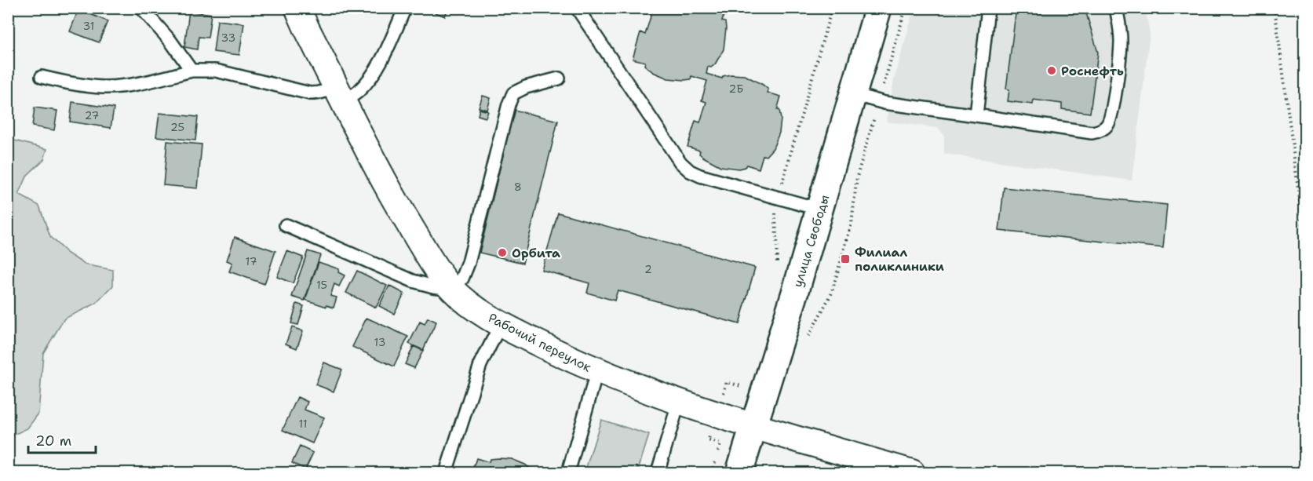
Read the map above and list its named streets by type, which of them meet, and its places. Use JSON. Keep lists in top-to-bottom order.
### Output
{
  "streets": {
    "main road": ["улица Свободы"],
    "street": ["Рабочий переулок"]
  },
  "crossings": [
    ["улица Свободы", "Рабочий переулок"]
  ],
  "places": {
    "other": ["Роснефть", "Орбита"],
    "transit": ["Филиал поликлиники"]
  },
  "house_numbers": [
    "31",
    "33",
    "2Б",
    "27",
    "25",
    "8",
    "17",
    "2",
    "15",
    "13",
    "11"
  ],
  "scale_bar": "20 m"
}
